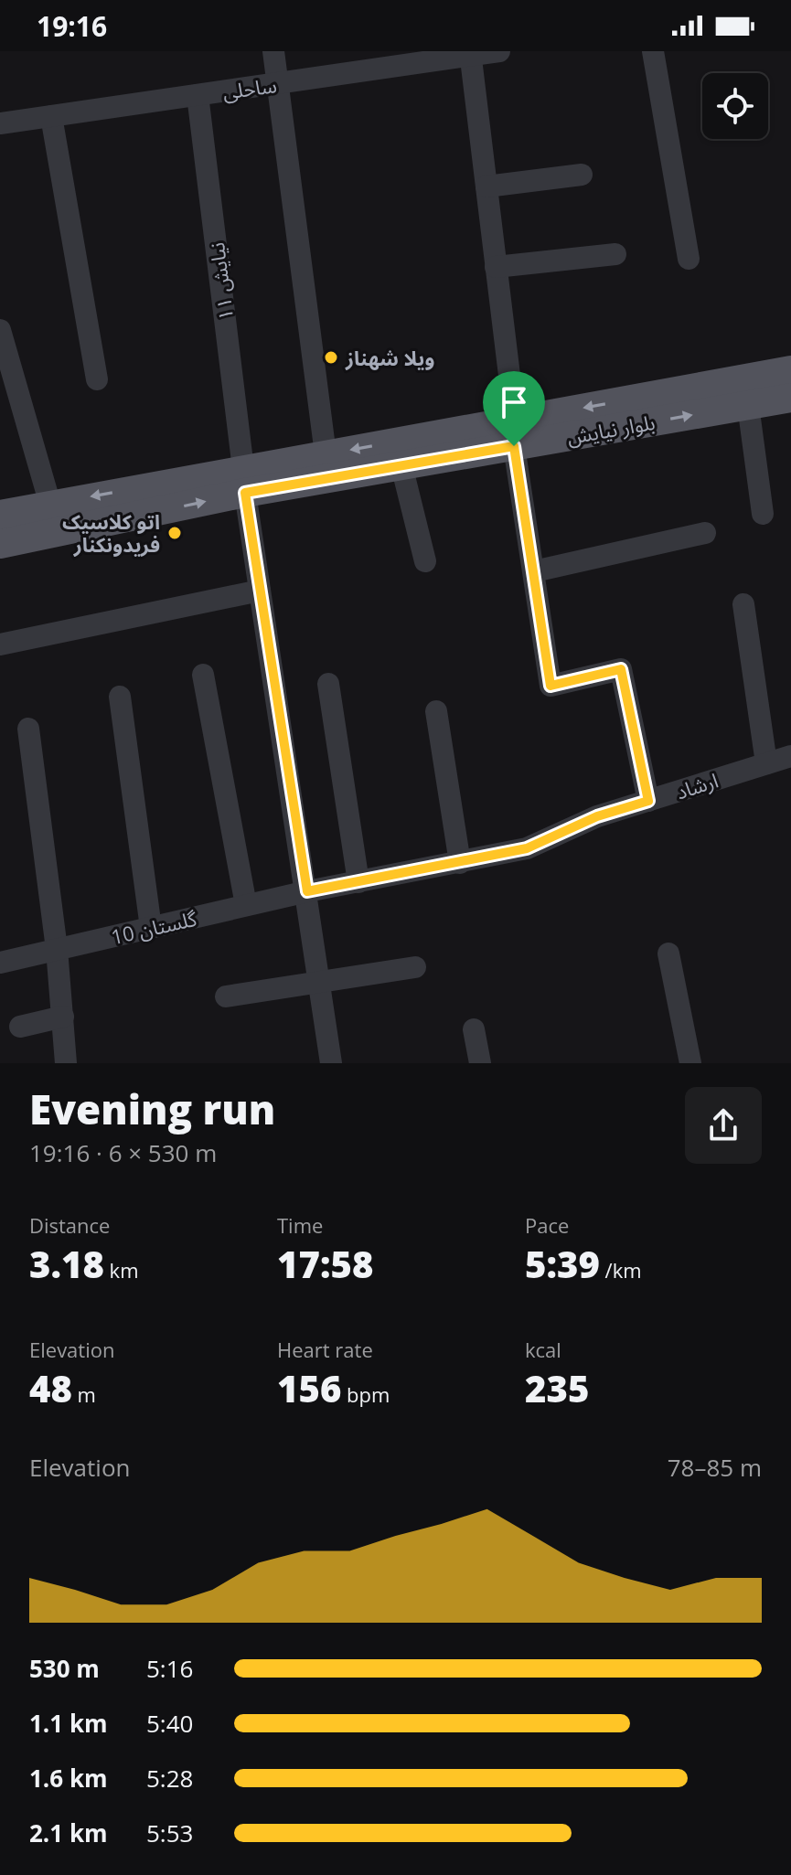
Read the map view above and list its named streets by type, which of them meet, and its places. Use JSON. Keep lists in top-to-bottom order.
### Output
{
  "streets": {
    "main road": ["بلوار نیایش"],
    "street": [
      "ساحلی",
      "نیایش ۱۱",
      "ارشاد",
      "گلستان 10"
    ]
  },
  "crossings": [
    ["ساحلی", "نیایش ۱۱"],
    ["نیایش ۱۱", "بلوار نیایش"],
    ["نیایش ۱۱", "ارشاد"],
    ["نیایش ۱۱", "گلستان 10"],
    ["ارشاد", "گلستان 10"]
  ],
  "places": ["ویلا شهناز", "اتو کلاسیک فریدونکنار"],
  "page": {
    "status": "19:16",
    "heading": ["Evening run", "19:16 · 6 × 530 m"],
    "stats": [
      ["Distance", "3.18 km"],
      ["Time", "17:58"],
      ["Pace", "5:39 /km"],
      ["Elevation", "48 m"],
      ["Heart rate", "156 bpm"],
      ["kcal", "235"]
    ],
    "chart": ["Elevation", "78–85 m"],
    "list": [
      {
        "name": "530 m",
        "note": "5:16"
      },
      {
        "name": "1.1 km",
        "note": "5:40"
      },
      {
        "name": "1.6 km",
        "note": "5:28"
      },
      {
        "name": "2.1 km",
        "note": "5:53"
      }
    ]
  }
}
